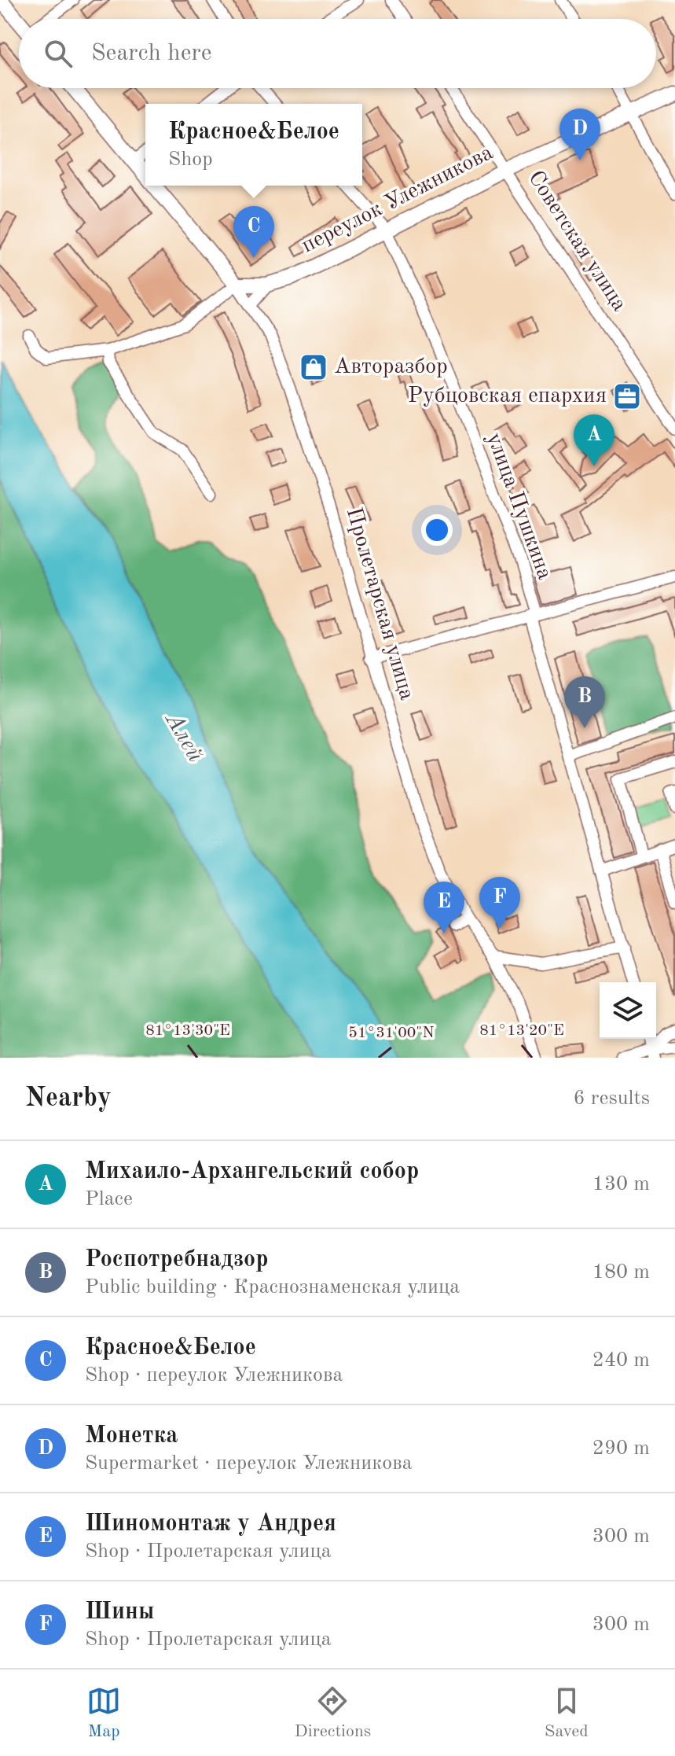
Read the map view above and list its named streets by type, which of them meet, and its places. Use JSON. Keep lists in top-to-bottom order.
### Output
{
  "streets": {
    "main road": ["переулок Улежникова", "Пролетарская улица"],
    "street": ["Советская улица", "улица Пушкина"]
  },
  "crossings": [
    ["переулок Улежникова", "Советская улица"],
    ["переулок Улежникова", "улица Пушкина"],
    ["переулок Улежникова", "Пролетарская улица"]
  ],
  "water": ["Алей"],
  "places": {
    "shop": ["Авторазбор"],
    "office": ["Рубцовская епархия"]
  },
  "page": {
    "search": "Search here",
    "popup": ["Красное&Белое", "Shop"],
    "pins": [
      "D",
      "C",
      "A",
      "B",
      "F",
      "E"
    ],
    "heading": ["Nearby", "6 results"],
    "list": [
      {
        "mark": "A",
        "name": "Михаило-Архангельский собор",
        "note": "Place",
        "value": "130 m"
      },
      {
        "mark": "B",
        "name": "Роспотребнадзор",
        "note": "Public building · Краснознаменская улица",
        "value": "180 m"
      },
      {
        "mark": "C",
        "name": "Красное&Белое",
        "note": "Shop · переулок Улежникова",
        "value": "240 m"
      },
      {
        "mark": "D",
        "name": "Монетка",
        "note": "Supermarket · переулок Улежникова",
        "value": "290 m"
      },
      {
        "mark": "E",
        "name": "Шиномонтаж у Андрея",
        "note": "Shop · Пролетарская улица",
        "value": "300 m"
      },
      {
        "mark": "F",
        "name": "Шины",
        "note": "Shop · Пролетарская улица",
        "value": "300 m"
      }
    ],
    "nav": ["Map", "Directions", "Saved"]
  },
  "coordinates": ["81°13'30\"E", "81°13'20\"E", "51°31'00\"N"]
}
